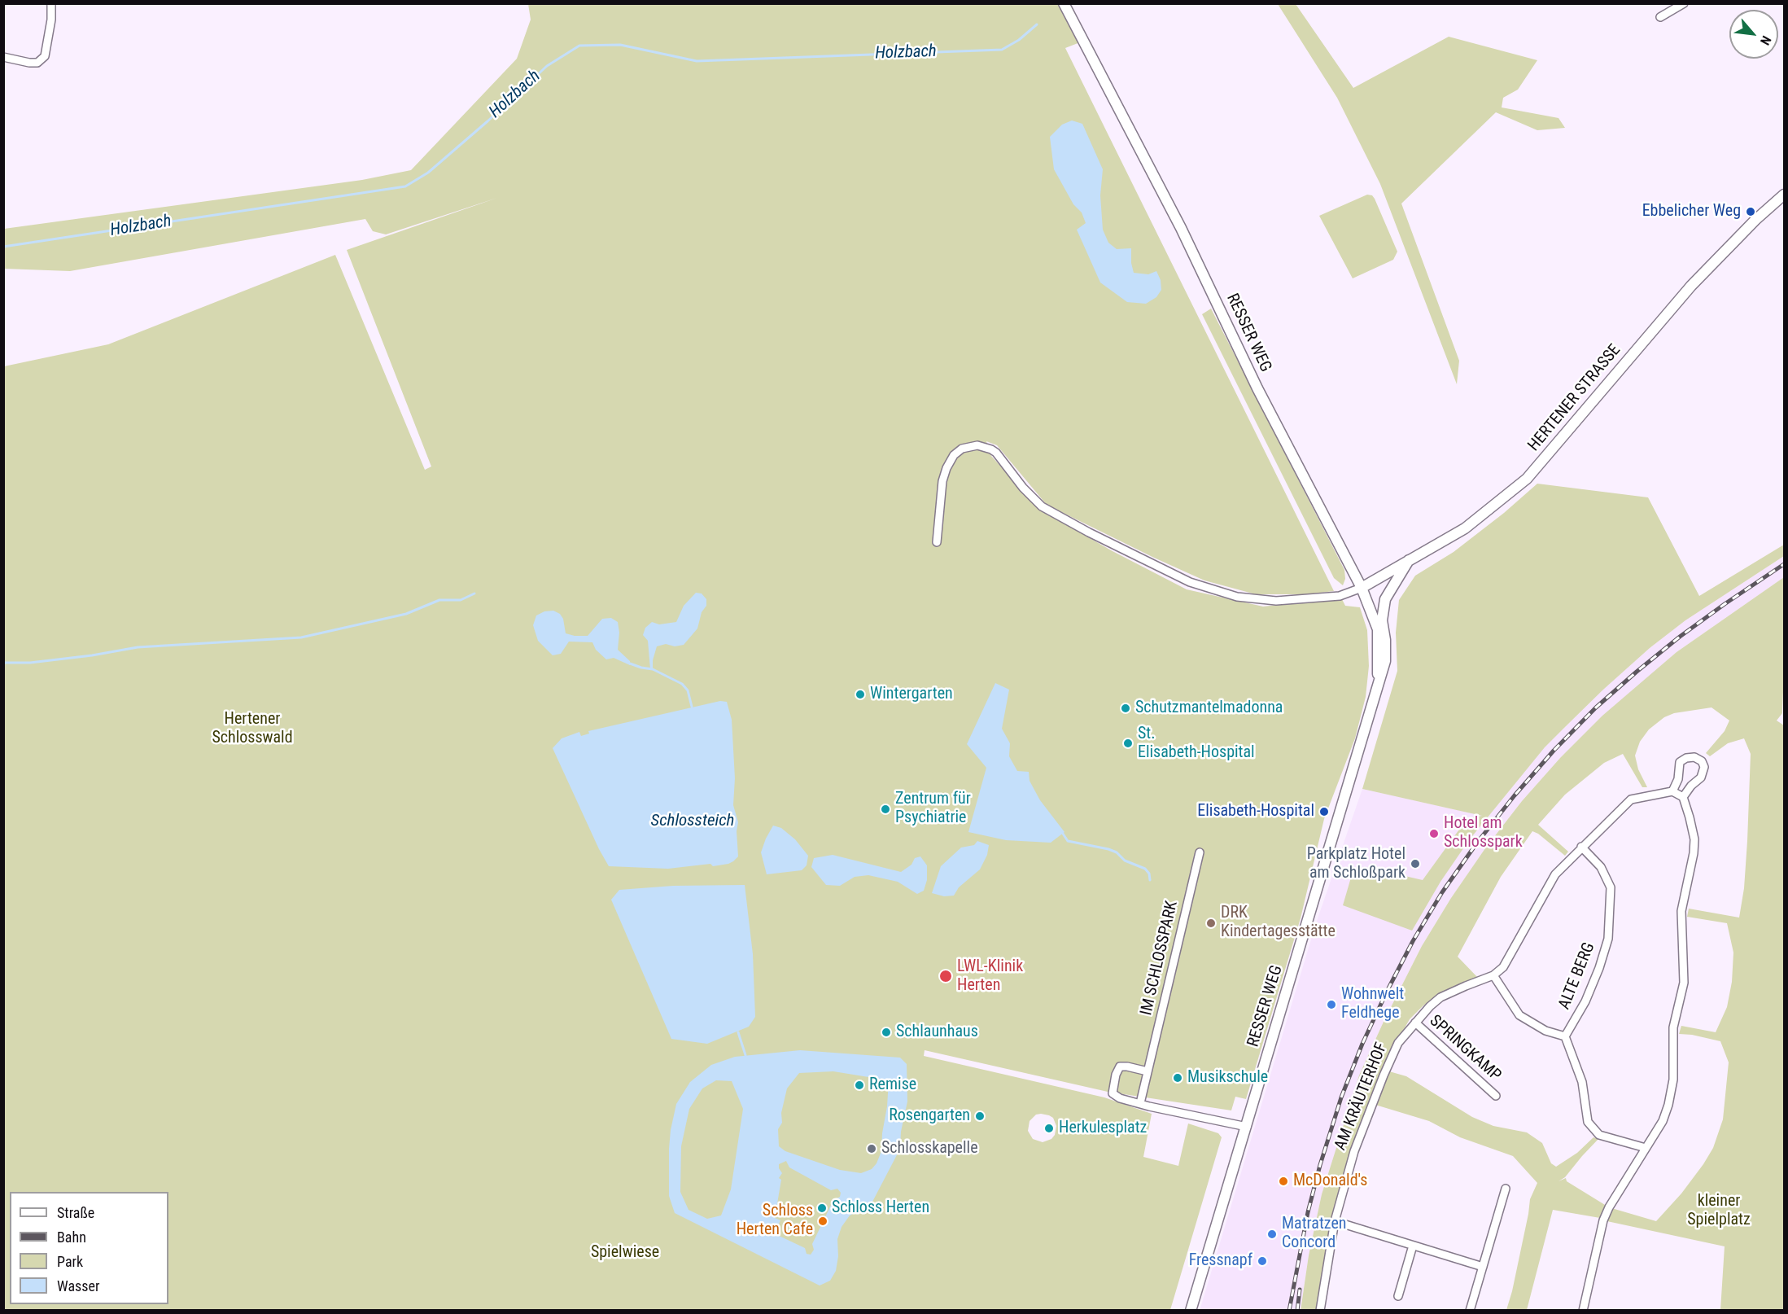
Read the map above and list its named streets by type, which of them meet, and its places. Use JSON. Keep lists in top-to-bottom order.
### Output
{
  "streets": {
    "main road": ["RESSER WEG", "HERTENER STRASSE"],
    "street": [
      "IM SCHLOSSPARK",
      "ALTE BERG",
      "SPRINGKAMP",
      "AM KRÄUTERHOF"
    ]
  },
  "crossings": [
    ["RESSER WEG", "HERTENER STRASSE"],
    ["ALTE BERG", "AM KRÄUTERHOF"],
    ["SPRINGKAMP", "AM KRÄUTERHOF"]
  ],
  "water": ["Holzbach", "Schlossteich"],
  "parks": ["Hertener Schlosswald", "kleiner Spielplatz", "Spielwiese"],
  "places": [
    "Ebbelicher Weg",
    "Wintergarten",
    "Schutzmantelmadonna",
    "St. Elisabeth-Hospital",
    "Zentrum für Psychiatrie",
    "Elisabeth-Hospital",
    "Hotel am Schlosspark",
    "Parkplatz Hotel am Schloßpark",
    "DRK Kindertagesstätte",
    "LWL-Klinik Herten",
    "Wohnwelt Feldhege",
    "Schlaunhaus",
    "Musikschule",
    "Remise",
    "Rosengarten",
    "Herkulesplatz",
    "Schlosskapelle",
    "McDonald's",
    "Schloss Herten",
    "Schloss Herten Cafe",
    "Matratzen Concord",
    "Fressnapf"
  ],
  "legend": [
    "Straße",
    "Bahn",
    "Park",
    "Wasser"
  ],
  "north": "bottom right"
}
